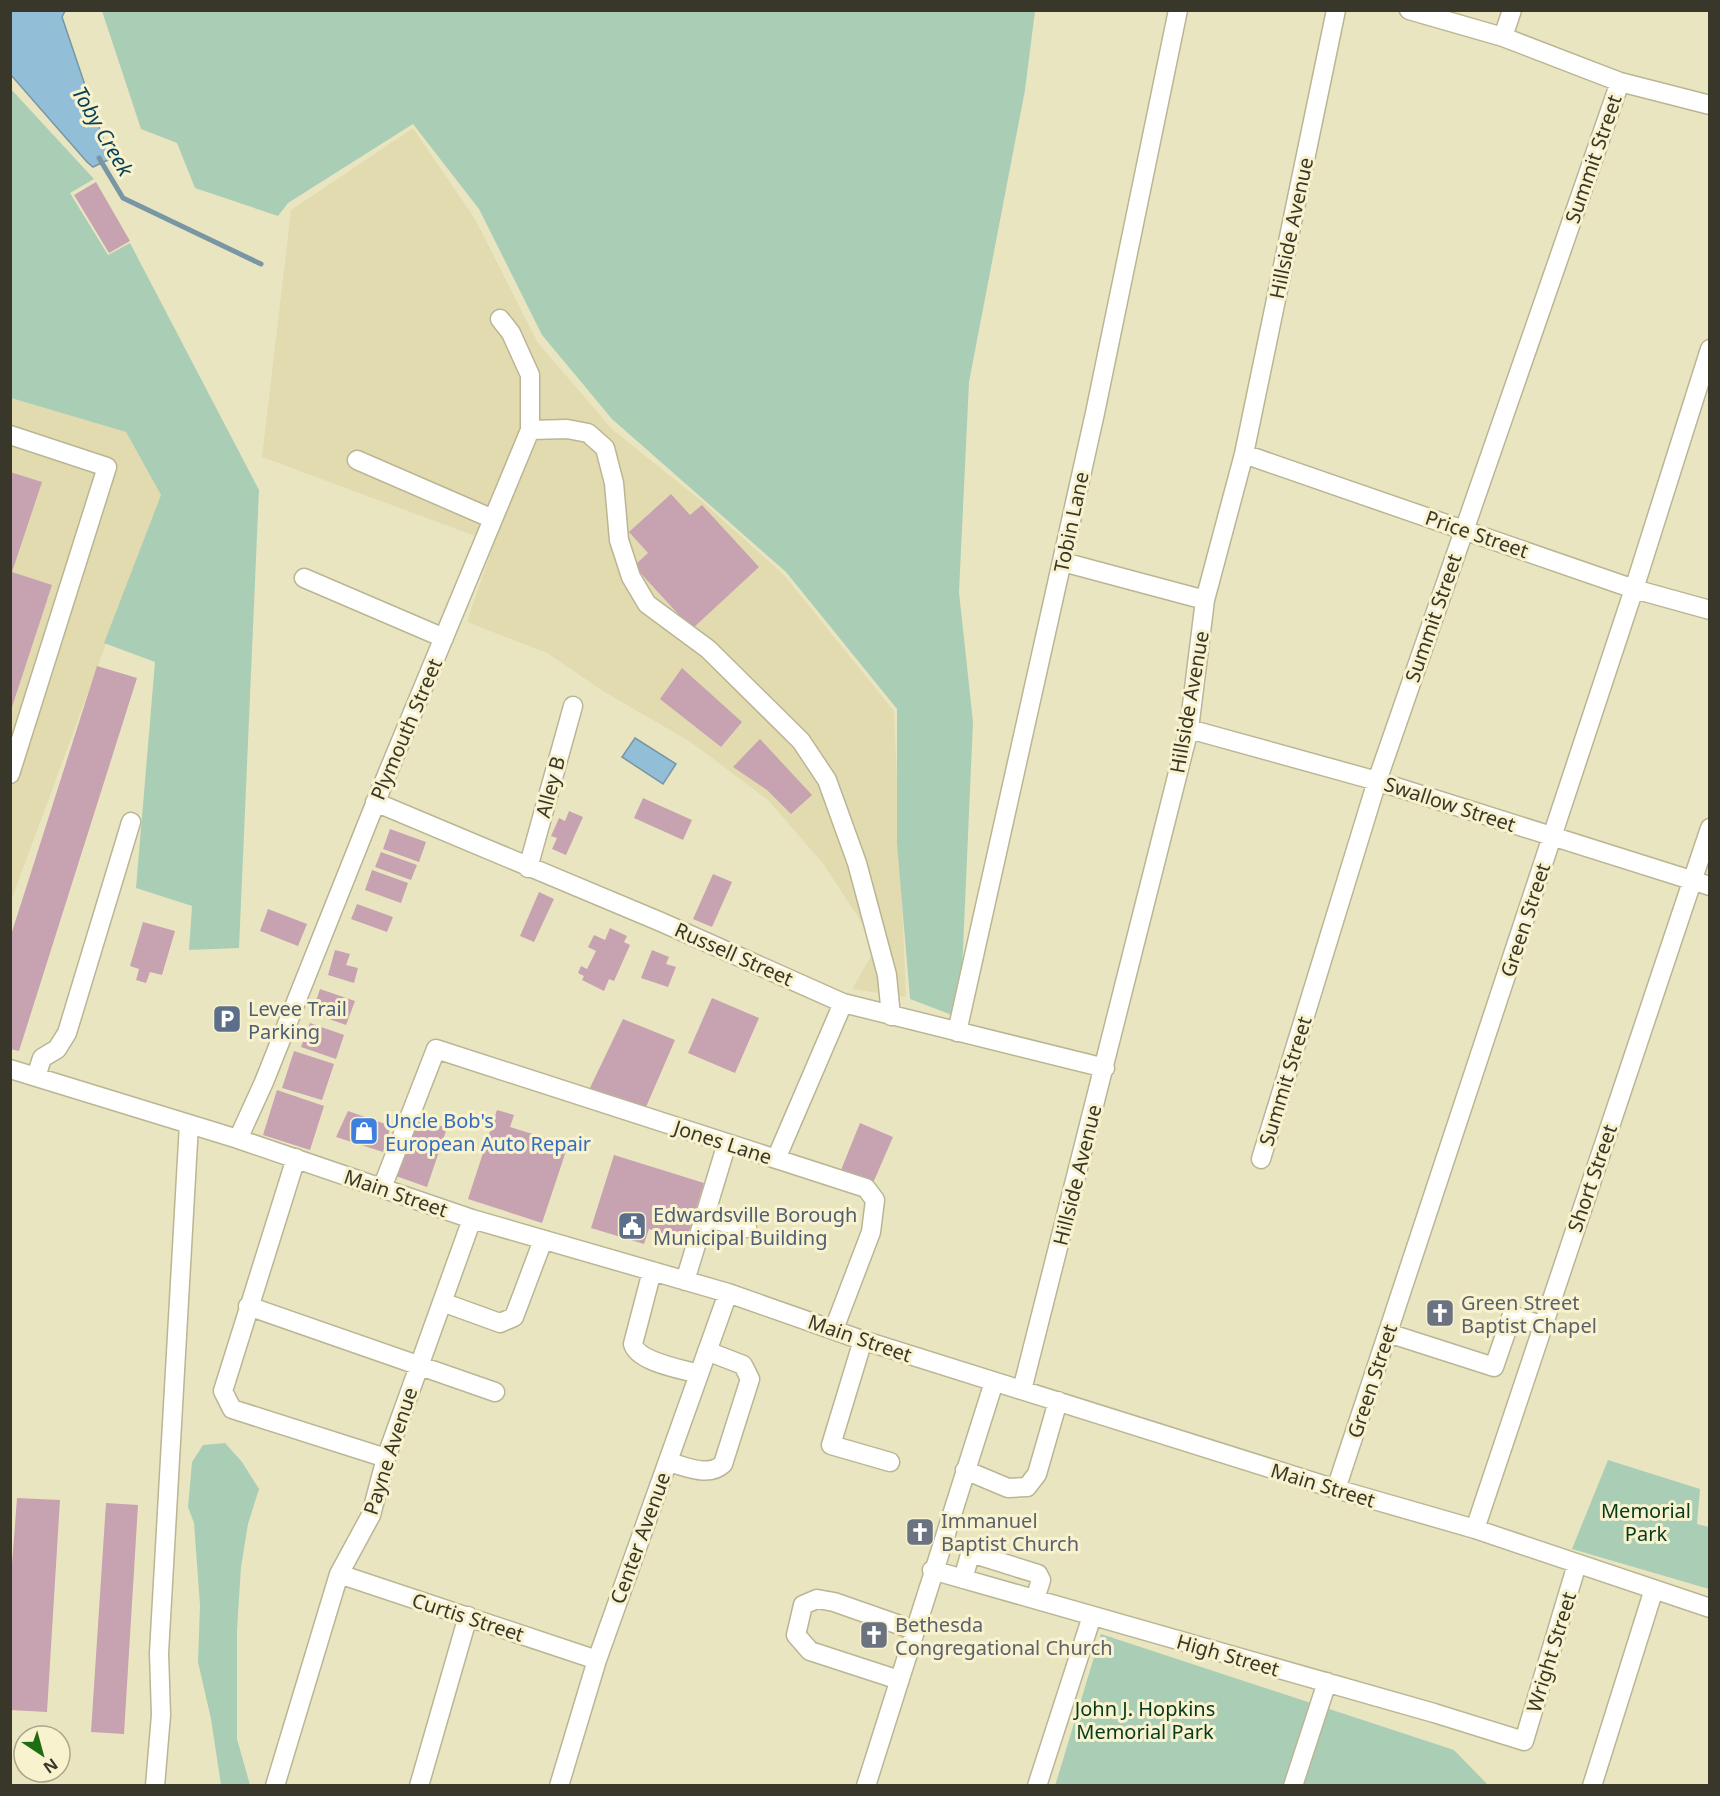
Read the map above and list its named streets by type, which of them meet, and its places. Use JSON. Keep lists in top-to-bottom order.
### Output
{
  "streets": {
    "street": [
      "Summit Street",
      "Hillside Avenue",
      "Tobin Lane",
      "Price Street",
      "Plymouth Street",
      "Alley B",
      "Swallow Street",
      "Green Street",
      "Russell Street",
      "Jones Lane",
      "Short Street",
      "Main Street",
      "Payne Avenue",
      "Center Avenue",
      "Curtis Street",
      "Wright Street",
      "High Street"
    ]
  },
  "crossings": [
    ["Summit Street", "Price Street"],
    ["Summit Street", "Swallow Street"],
    ["Hillside Avenue", "Price Street"],
    ["Hillside Avenue", "Swallow Street"],
    ["Hillside Avenue", "Russell Street"],
    ["Hillside Avenue", "Main Street"],
    ["Tobin Lane", "Russell Street"],
    ["Price Street", "Green Street"],
    ["Plymouth Street", "Russell Street"],
    ["Plymouth Street", "Main Street"],
    ["Alley B", "Russell Street"],
    ["Swallow Street", "Green Street"],
    ["Swallow Street", "Short Street"],
    ["Green Street", "Main Street"],
    ["Jones Lane", "Main Street"],
    ["Short Street", "Main Street"],
    ["Main Street", "Payne Avenue"],
    ["Main Street", "Center Avenue"],
    ["Main Street", "Wright Street"],
    ["Payne Avenue", "Curtis Street"],
    ["Center Avenue", "Curtis Street"],
    ["Wright Street", "High Street"]
  ],
  "water": ["Toby Creek"],
  "parks": ["Memorial Park", "John J. Hopkins Memorial Park"],
  "places": {
    "parking": ["Levee Trail Parking"],
    "shop": ["Uncle Bob's European Auto Repair"],
    "public building": ["Edwardsville Borough Municipal Building"],
    "church": ["Green Street Baptist Chapel", "Immanuel Baptist Church", "Bethesda Congregational Church"]
  },
  "north": "bottom right"
}
